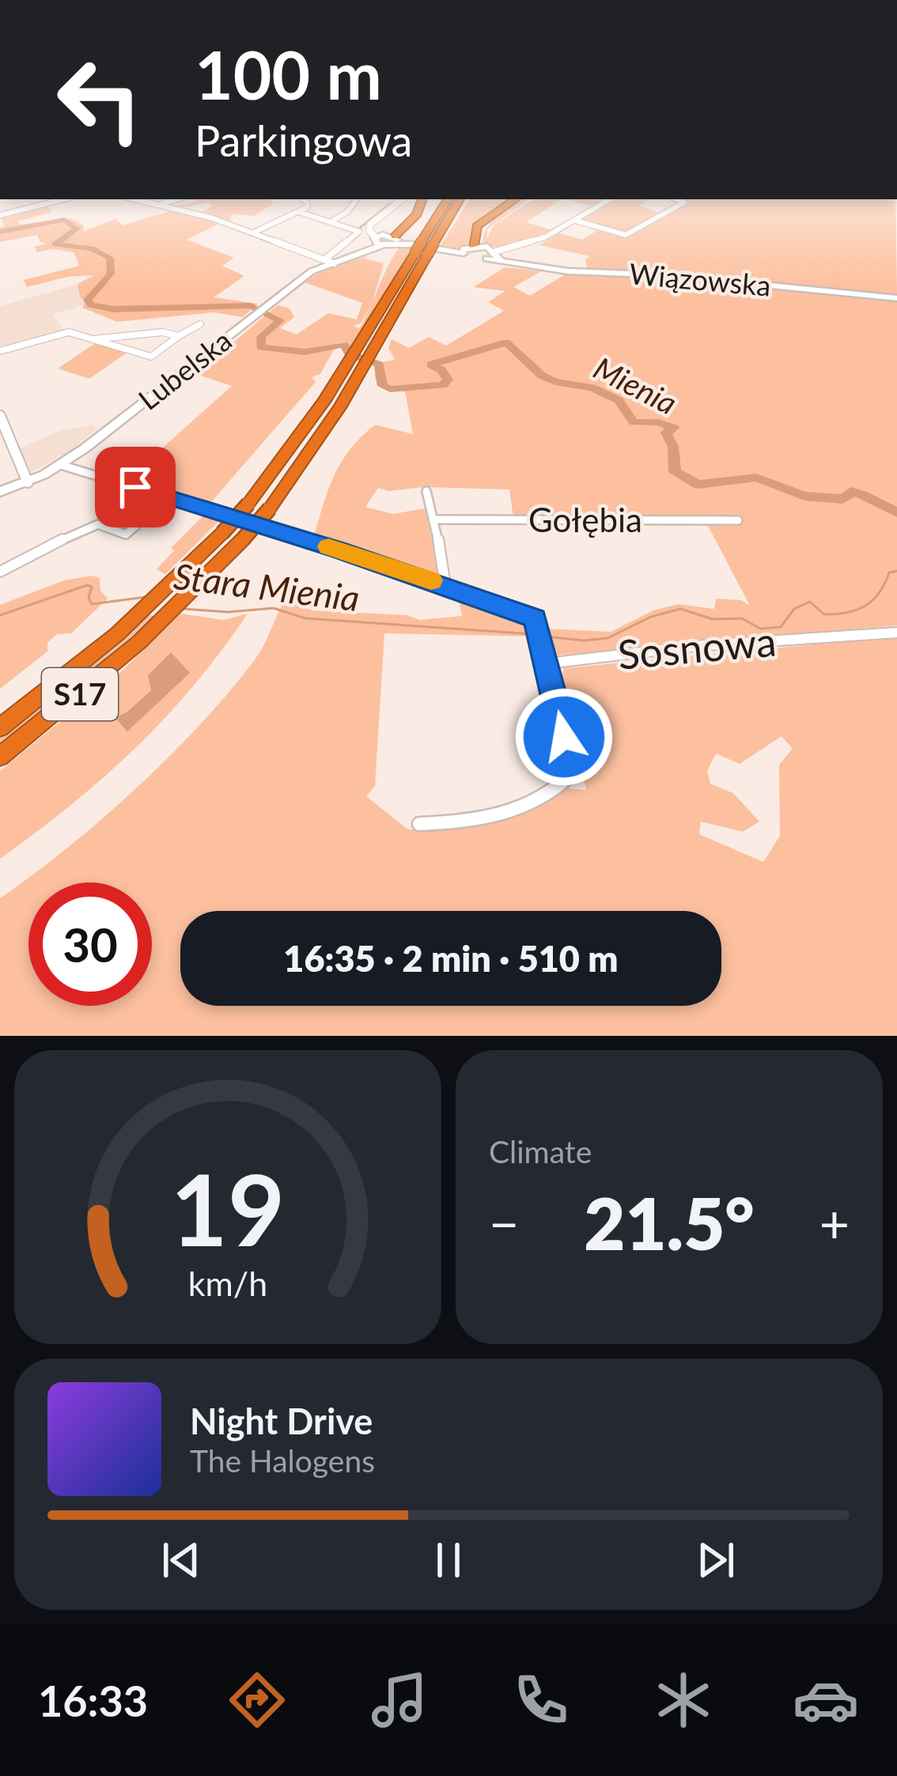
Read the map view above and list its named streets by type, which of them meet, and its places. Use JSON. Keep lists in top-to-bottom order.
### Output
{
  "streets": {
    "highway": ["S17"],
    "main road": ["Wiązowska", "Lubelska"],
    "street": ["Gołębia", "Sosnowa"]
  },
  "crossings": [
    ["Wiązowska", "Lubelska"],
    ["Wiązowska", "S17"]
  ],
  "water": ["Mienia", "Stara Mienia"],
  "page": {
    "turn": ["100 m", "Parkingowa"],
    "limit": "30",
    "trip": "16:35 · 2 min · 510 m",
    "tile": "Climate",
    "heat": ["−", "21.5°", "+"],
    "song": ["Night Drive", "The Halogens"],
    "tabs": "16:33",
    "gauge": ["19", "km/h"]
  }
}
